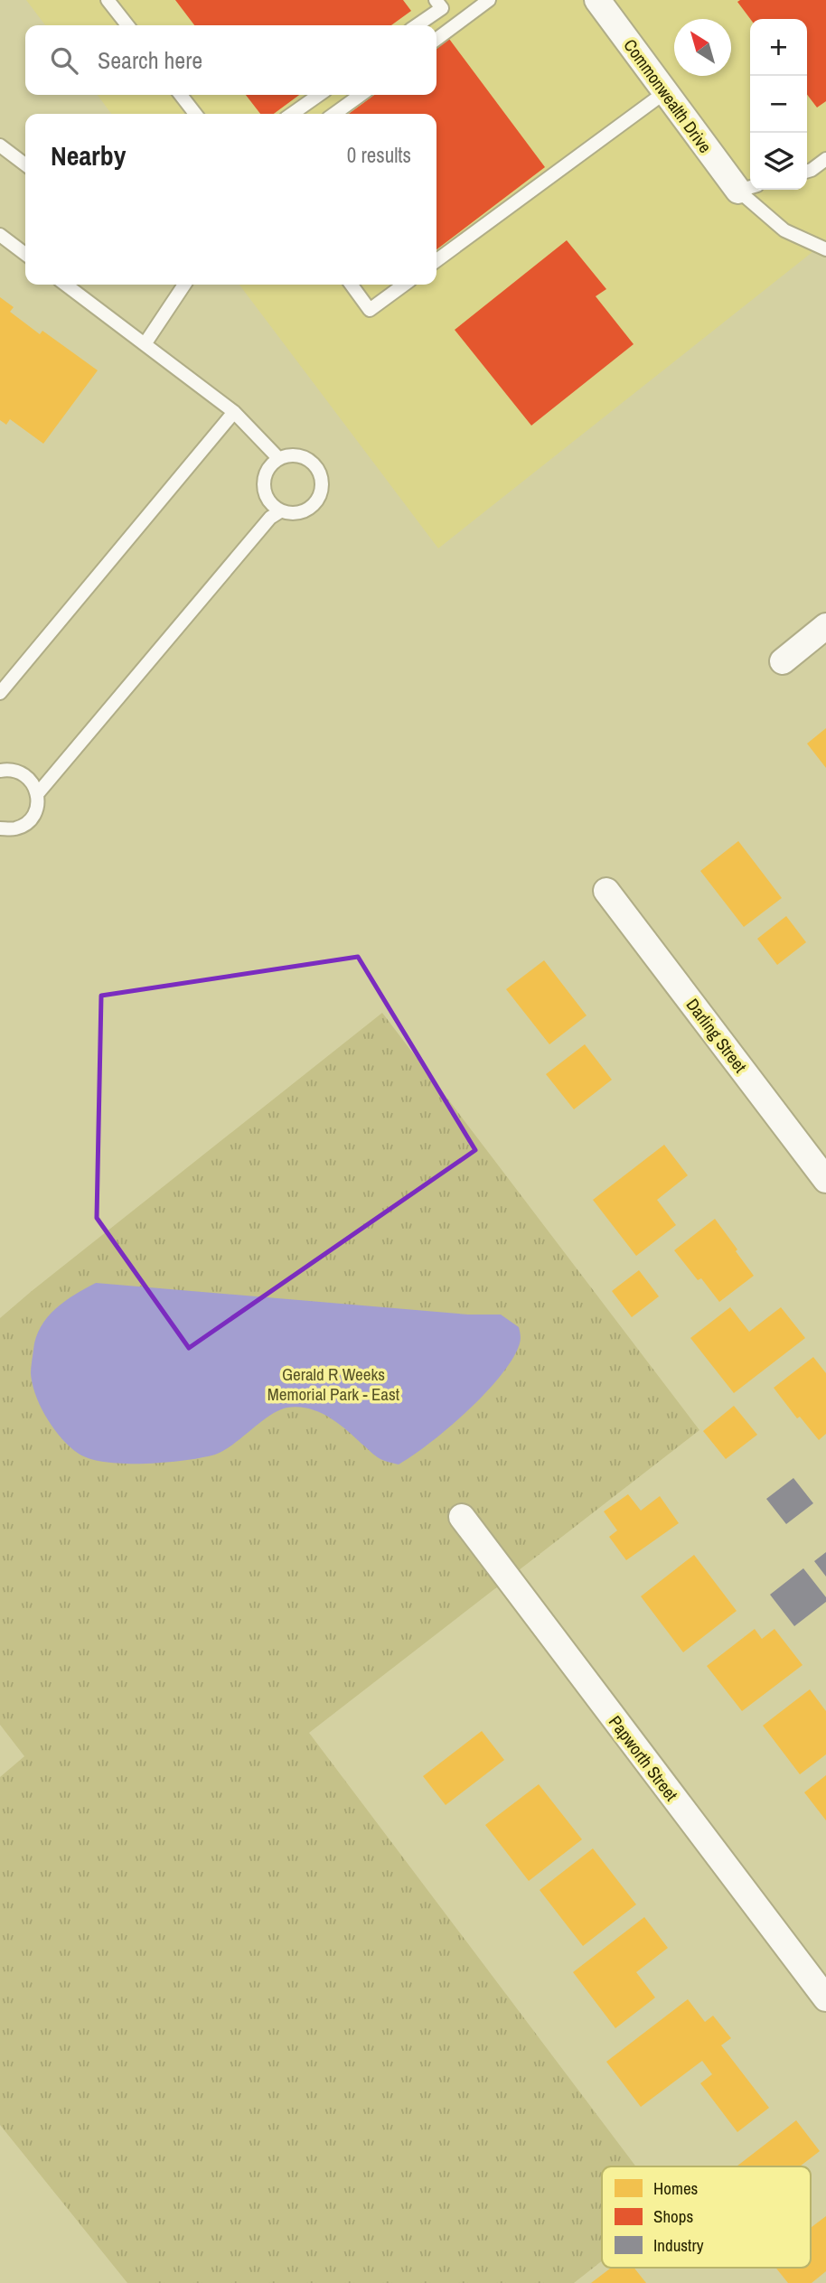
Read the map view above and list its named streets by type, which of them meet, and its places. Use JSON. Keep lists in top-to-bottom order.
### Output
{
  "streets": {
    "street": ["Commonwealth Drive", "Darling Street", "Papworth Street"]
  },
  "parks": ["Gerald R Weeks Memorial Park - East"],
  "legend": ["Homes", "Shops", "Industry"],
  "north": "top left",
  "page": {
    "map_buttons": ["+", "−"],
    "search": "Search here",
    "heading": ["Nearby", "0 results"]
  }
}
